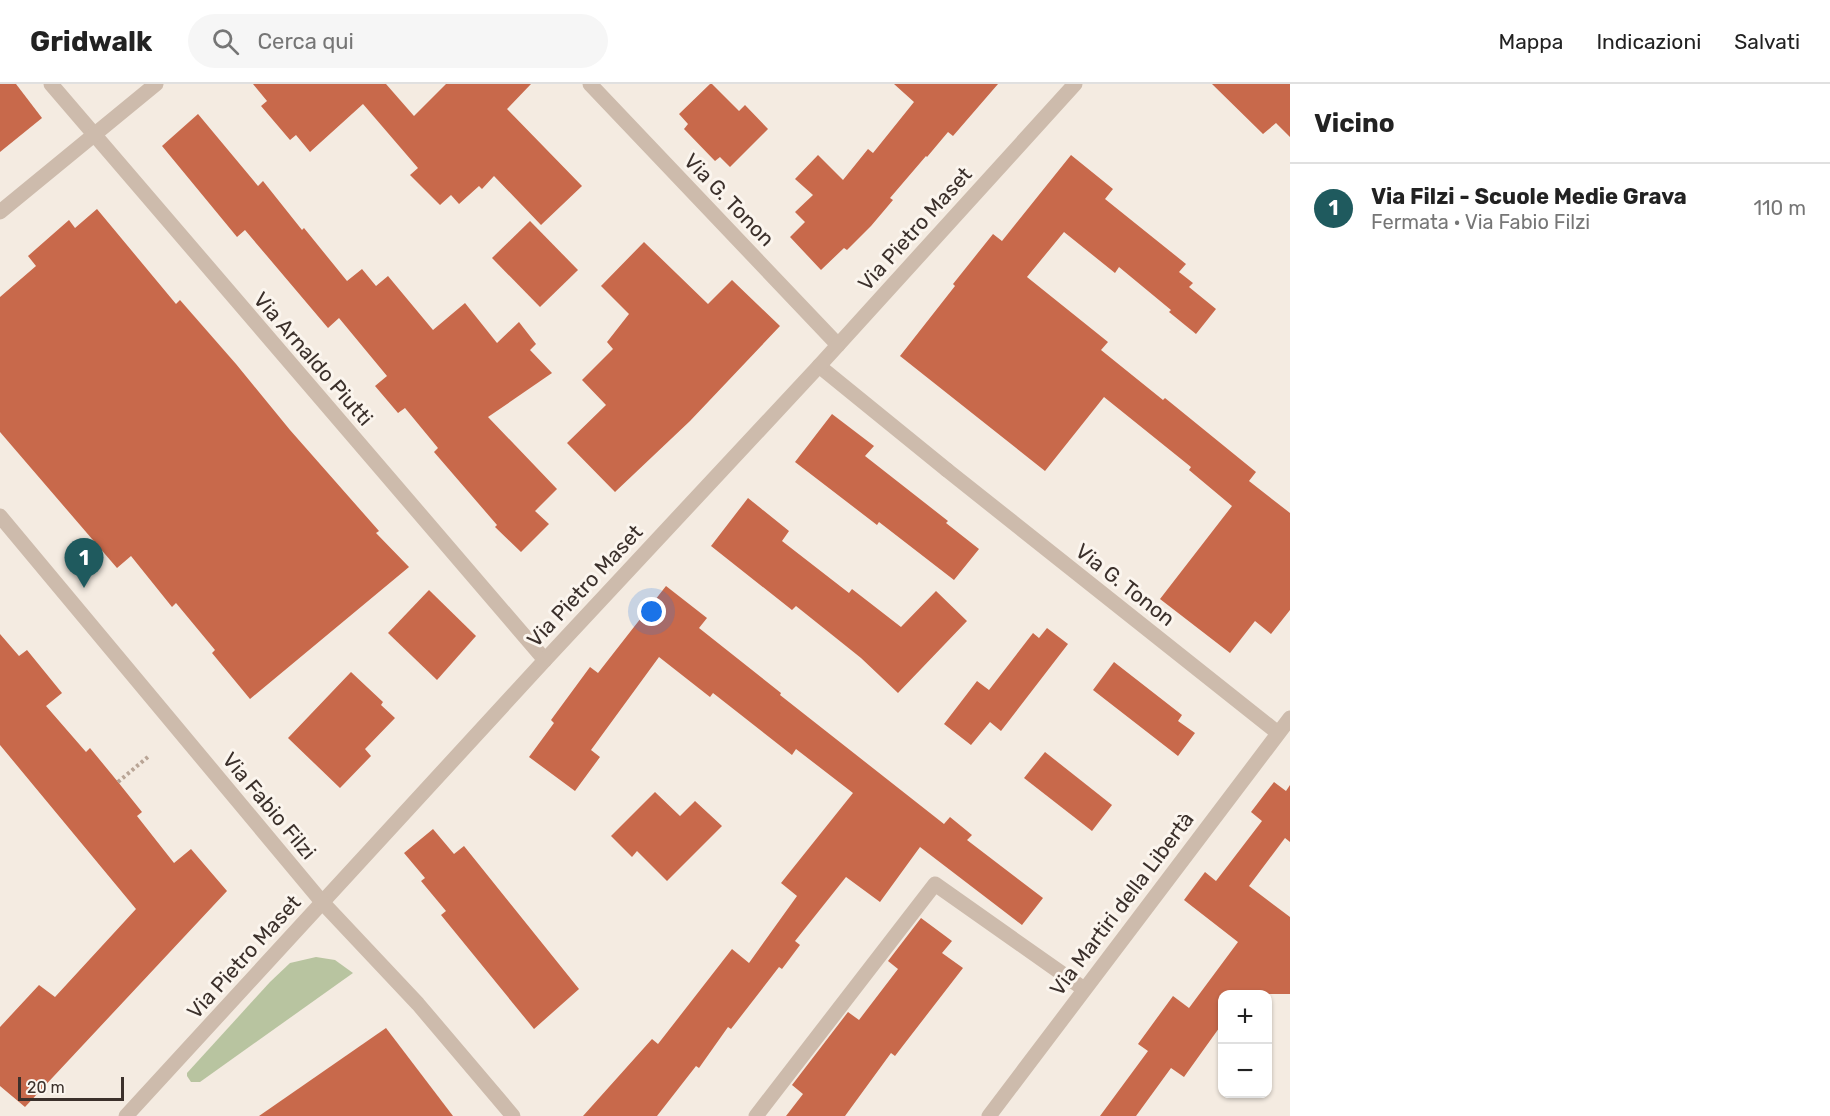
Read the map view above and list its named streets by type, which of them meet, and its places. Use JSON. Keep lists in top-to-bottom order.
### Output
{
  "streets": {
    "street": [
      "Via G. Tonon",
      "Via Pietro Maset",
      "Via Arnaldo Piutti",
      "Via Fabio Filzi",
      "Via Martiri della Libertà"
    ]
  },
  "crossings": [
    ["Via G. Tonon", "Via Pietro Maset"],
    ["Via G. Tonon", "Via Martiri della Libertà"],
    ["Via Pietro Maset", "Via Arnaldo Piutti"],
    ["Via Pietro Maset", "Via Fabio Filzi"]
  ],
  "scale_bar": "20 m",
  "page": {
    "header": "Gridwalk",
    "search": "Cerca qui",
    "nav": ["Mappa", "Indicazioni", "Salvati"],
    "heading": "Vicino",
    "list": [
      {
        "mark": "1",
        "name": "Via Filzi - Scuole Medie Grava",
        "note": "Fermata · Via Fabio Filzi",
        "value": "110 m"
      }
    ],
    "pins": "1",
    "map_buttons": ["+", "−"],
    "scale": "20 m"
  }
}
